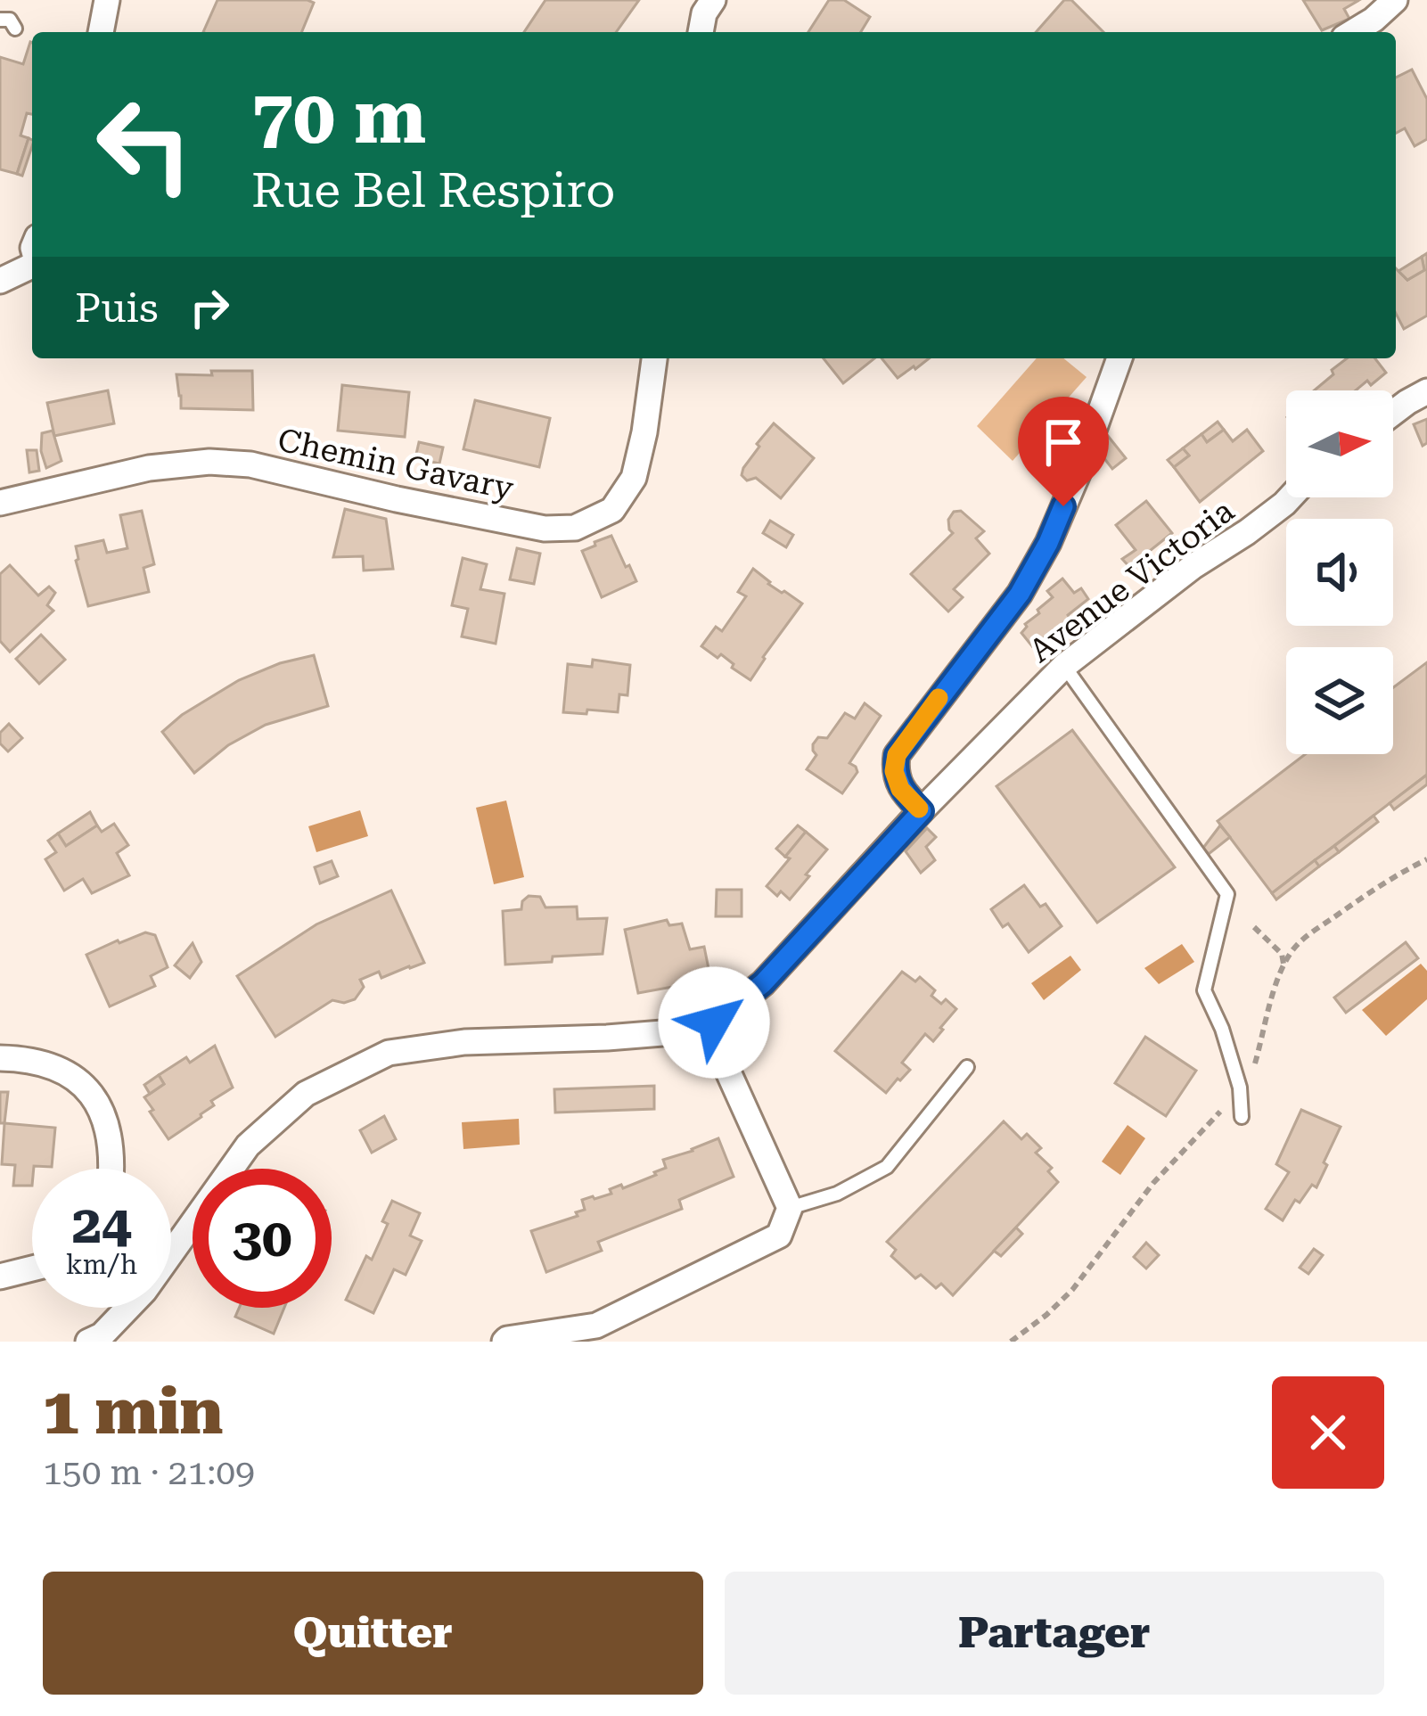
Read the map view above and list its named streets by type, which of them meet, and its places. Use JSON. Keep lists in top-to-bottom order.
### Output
{
  "streets": {
    "street": ["Chemin Gavary", "Avenue Victoria"]
  },
  "north": "right",
  "page": {
    "turn": ["70 m", "Rue Bel Respiro"],
    "then": "Puis",
    "speed": "24 km/h",
    "limit": "30",
    "heading": ["1 min", "150 m · 21:09"],
    "buttons": ["Quitter", "Partager"]
  }
}
